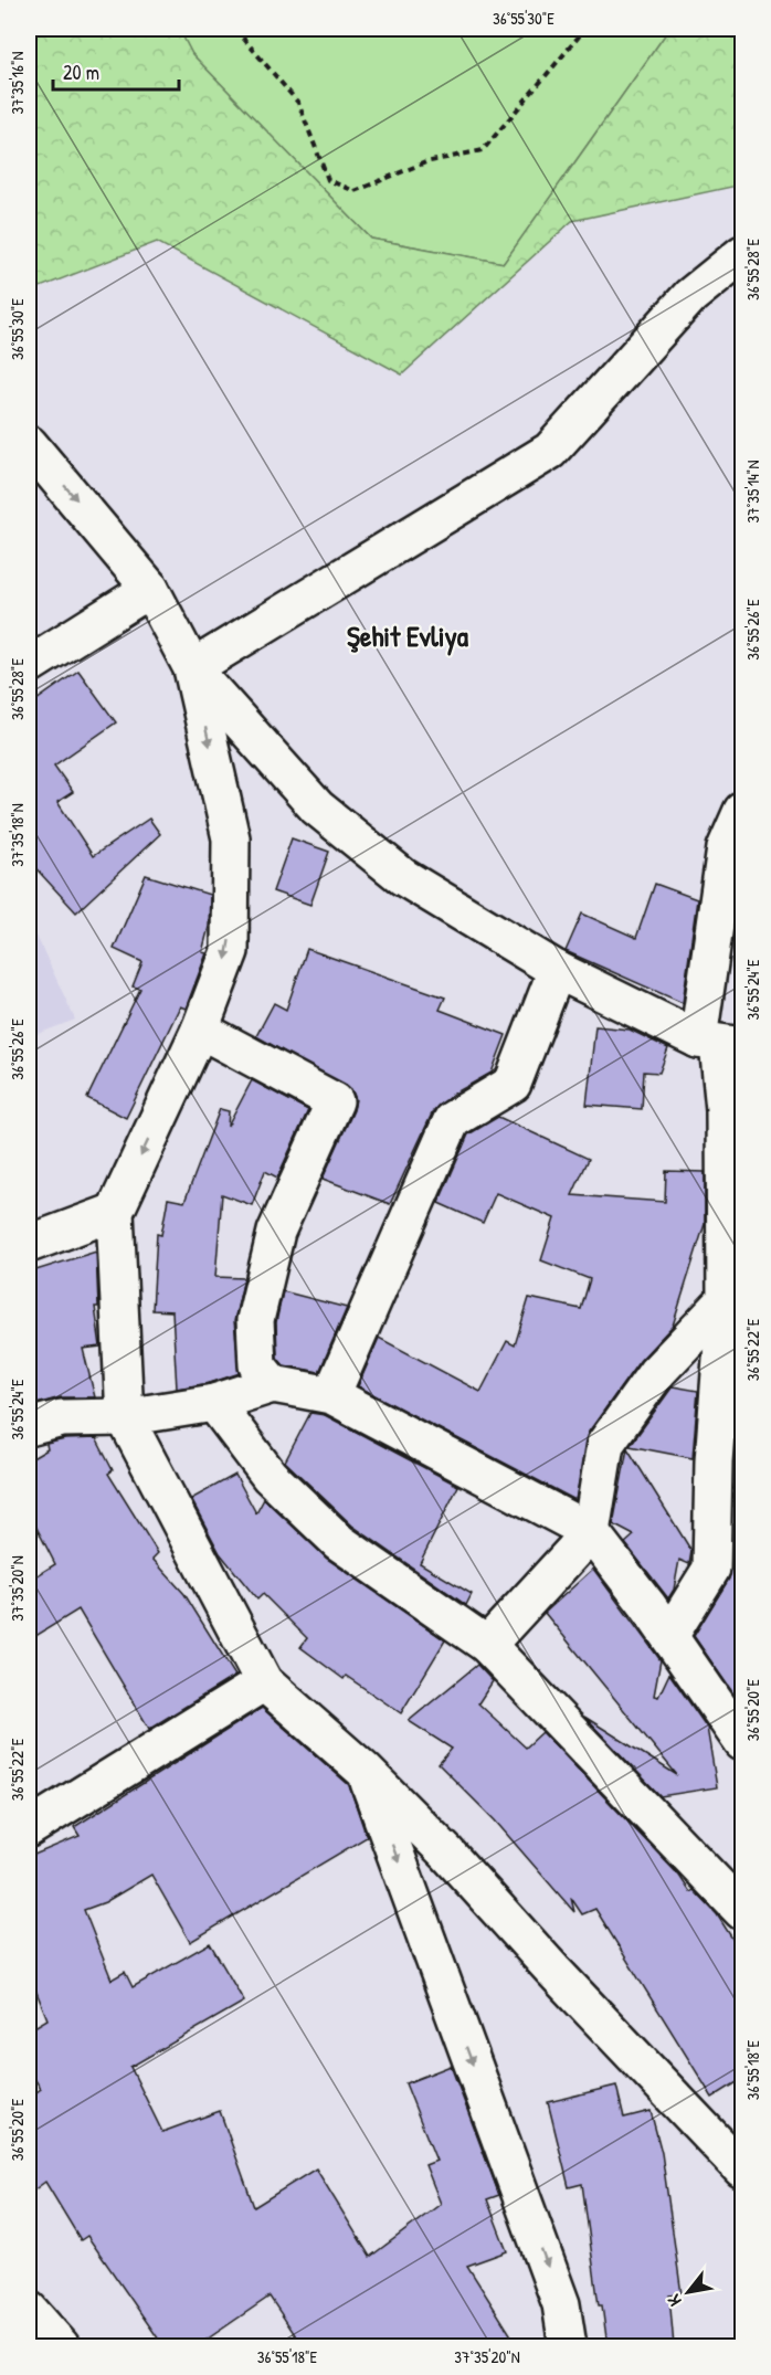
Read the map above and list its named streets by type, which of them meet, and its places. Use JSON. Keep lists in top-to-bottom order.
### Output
{
  "districts": ["Şehit Evliya"],
  "scale_bar": "20 m",
  "north": "bottom left",
  "coordinates": [
    "36°55'30\"E",
    "37°35'16\"N",
    "36°55'28\"E",
    "37°35'14\"N",
    "36°55'26\"E",
    "37°35'18\"N",
    "36°55'24\"E",
    "36°55'22\"E",
    "37°35'20\"N",
    "36°55'20\"E",
    "36°55'18\"E"
  ]
}
